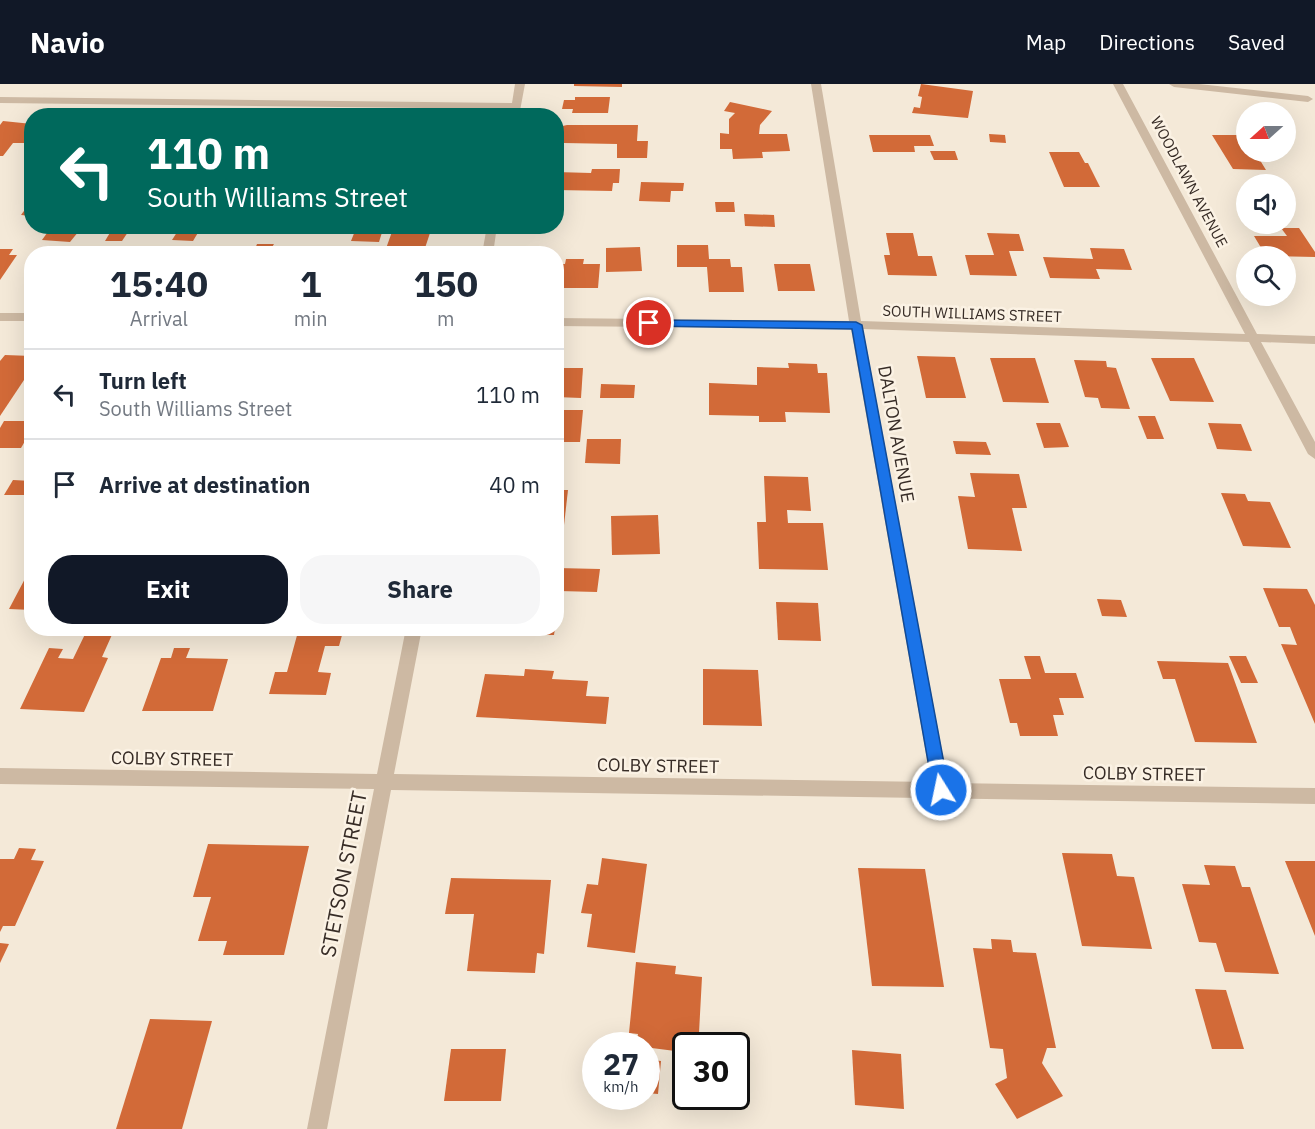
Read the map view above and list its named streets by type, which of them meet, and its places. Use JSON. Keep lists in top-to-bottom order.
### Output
{
  "streets": {
    "street": [
      "WOODLAWN AVENUE",
      "SOUTH WILLIAMS STREET",
      "DALTON AVENUE",
      "COLBY STREET",
      "STETSON STREET"
    ]
  },
  "crossings": [
    ["WOODLAWN AVENUE", "SOUTH WILLIAMS STREET"],
    ["SOUTH WILLIAMS STREET", "DALTON AVENUE"],
    ["DALTON AVENUE", "COLBY STREET"],
    ["COLBY STREET", "STETSON STREET"]
  ],
  "north": "left",
  "page": {
    "header": "Navio",
    "nav": ["Map", "Directions", "Saved"],
    "turn": ["110 m", "South Williams Street"],
    "eta": [
      "15:40",
      "Arrival",
      "1",
      "min",
      "150",
      "m"
    ],
    "list": [
      {
        "name": "Turn left",
        "note": "South Williams Street",
        "value": "110 m"
      },
      {
        "name": "Arrive at destination",
        "value": "40 m"
      }
    ],
    "buttons": ["Exit", "Share"],
    "speed": "27 km/h",
    "limit": "30"
  }
}
